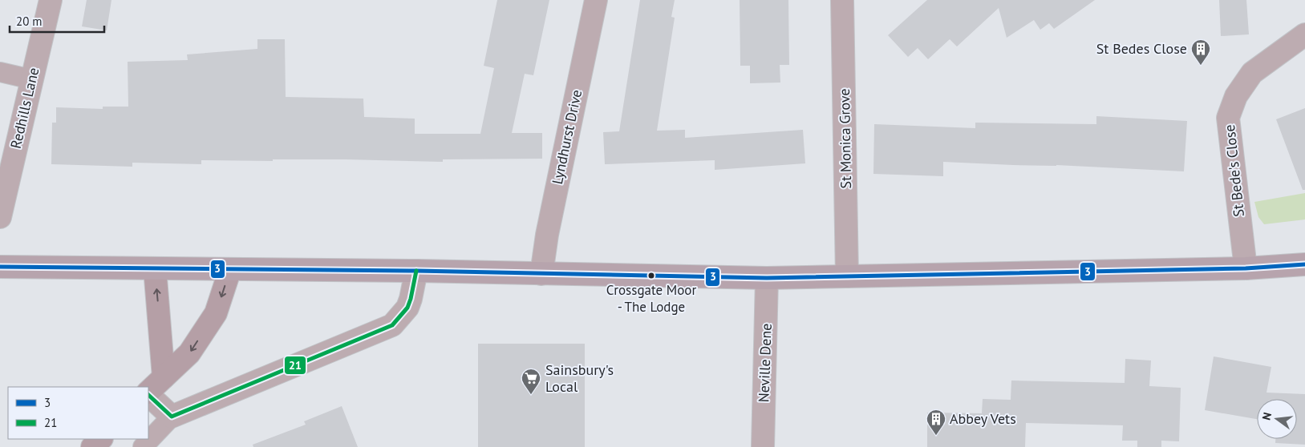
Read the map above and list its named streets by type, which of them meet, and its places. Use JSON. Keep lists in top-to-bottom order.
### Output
{
  "streets": {
    "street": [
      "Redhills Lane",
      "Lyndhurst Drive",
      "St Monica Grove",
      "St Bede's Close",
      "Neville Dene"
    ]
  },
  "places": {
    "building": ["St Bedes Close", "Abbey Vets"],
    "other": ["Crossgate Moor - The Lodge"],
    "supermarket": ["Sainsbury's Local"]
  },
  "lines": ["transit line 3", "transit line 21"],
  "legend": ["3", "21"],
  "scale_bar": "20 m",
  "north": "left"
}
